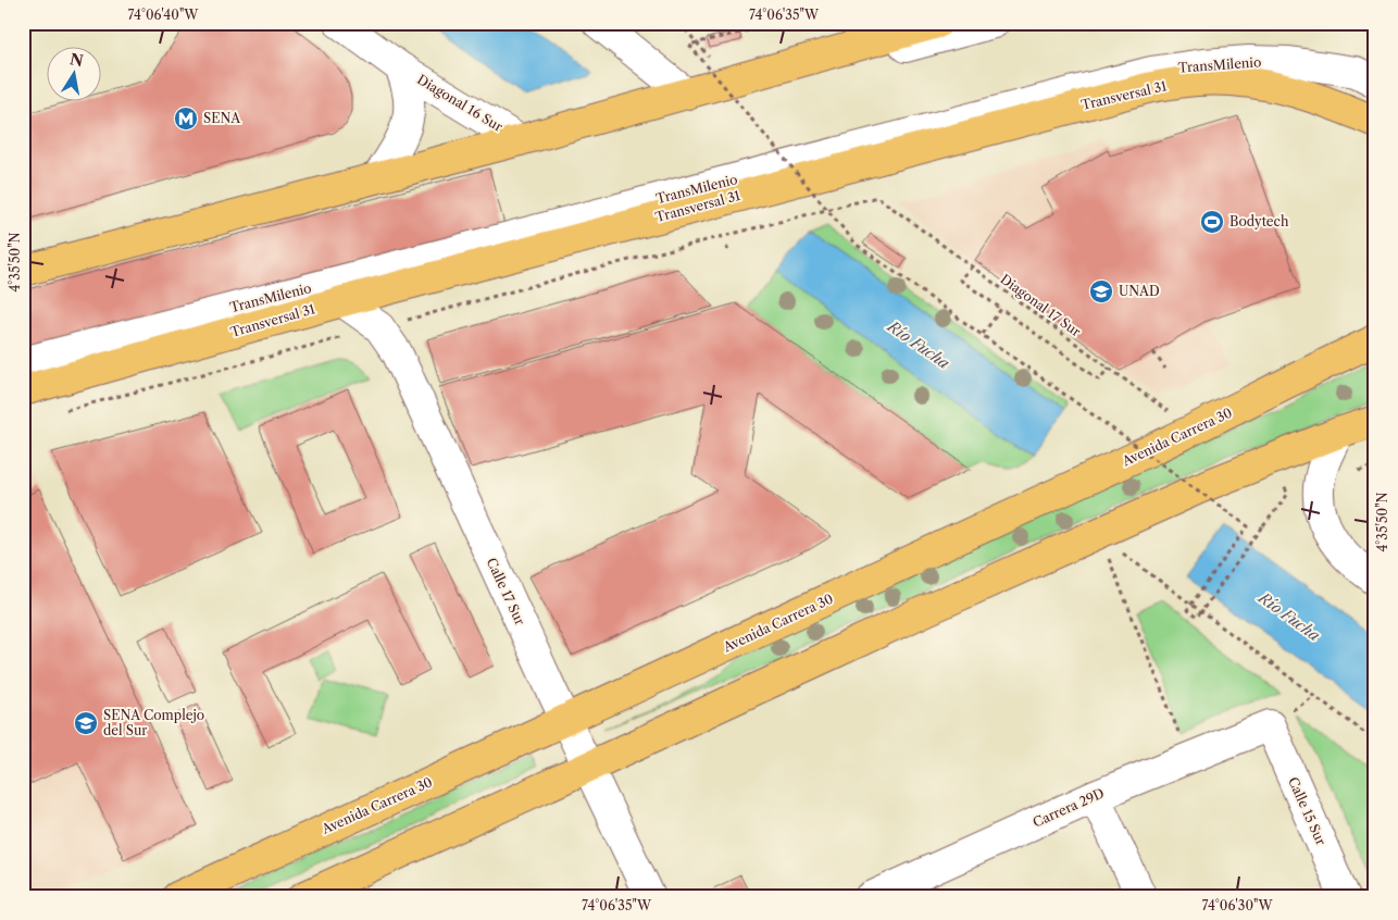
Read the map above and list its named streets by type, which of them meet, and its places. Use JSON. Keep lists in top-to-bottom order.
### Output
{
  "streets": {
    "main road": ["Transversal 31", "Avenida Carrera 30"],
    "street": [
      "TransMilenio",
      "Diagonal 16 Sur",
      "Calle 17 Sur",
      "Carrera 29D",
      "Calle 15 Sur"
    ],
    "path": ["Diagonal 17 Sur"]
  },
  "crossings": [
    ["Transversal 31", "Calle 17 Sur"],
    ["Diagonal 17 Sur", "Avenida Carrera 30"],
    ["Diagonal 17 Sur", "Calle 17 Sur"],
    ["Avenida Carrera 30", "Calle 17 Sur"],
    ["Carrera 29D", "Calle 15 Sur"]
  ],
  "water": ["Río Fucha"],
  "places": {
    "metro station": ["SENA"],
    "sports": ["Bodytech"],
    "school or university": ["UNAD", "SENA Complejo del Sur"]
  },
  "north": "top",
  "coordinates": [
    "74°06'40\"W",
    "74°06'35\"W",
    "4°35'50\"N",
    "74°06'30\"W"
  ]
}
